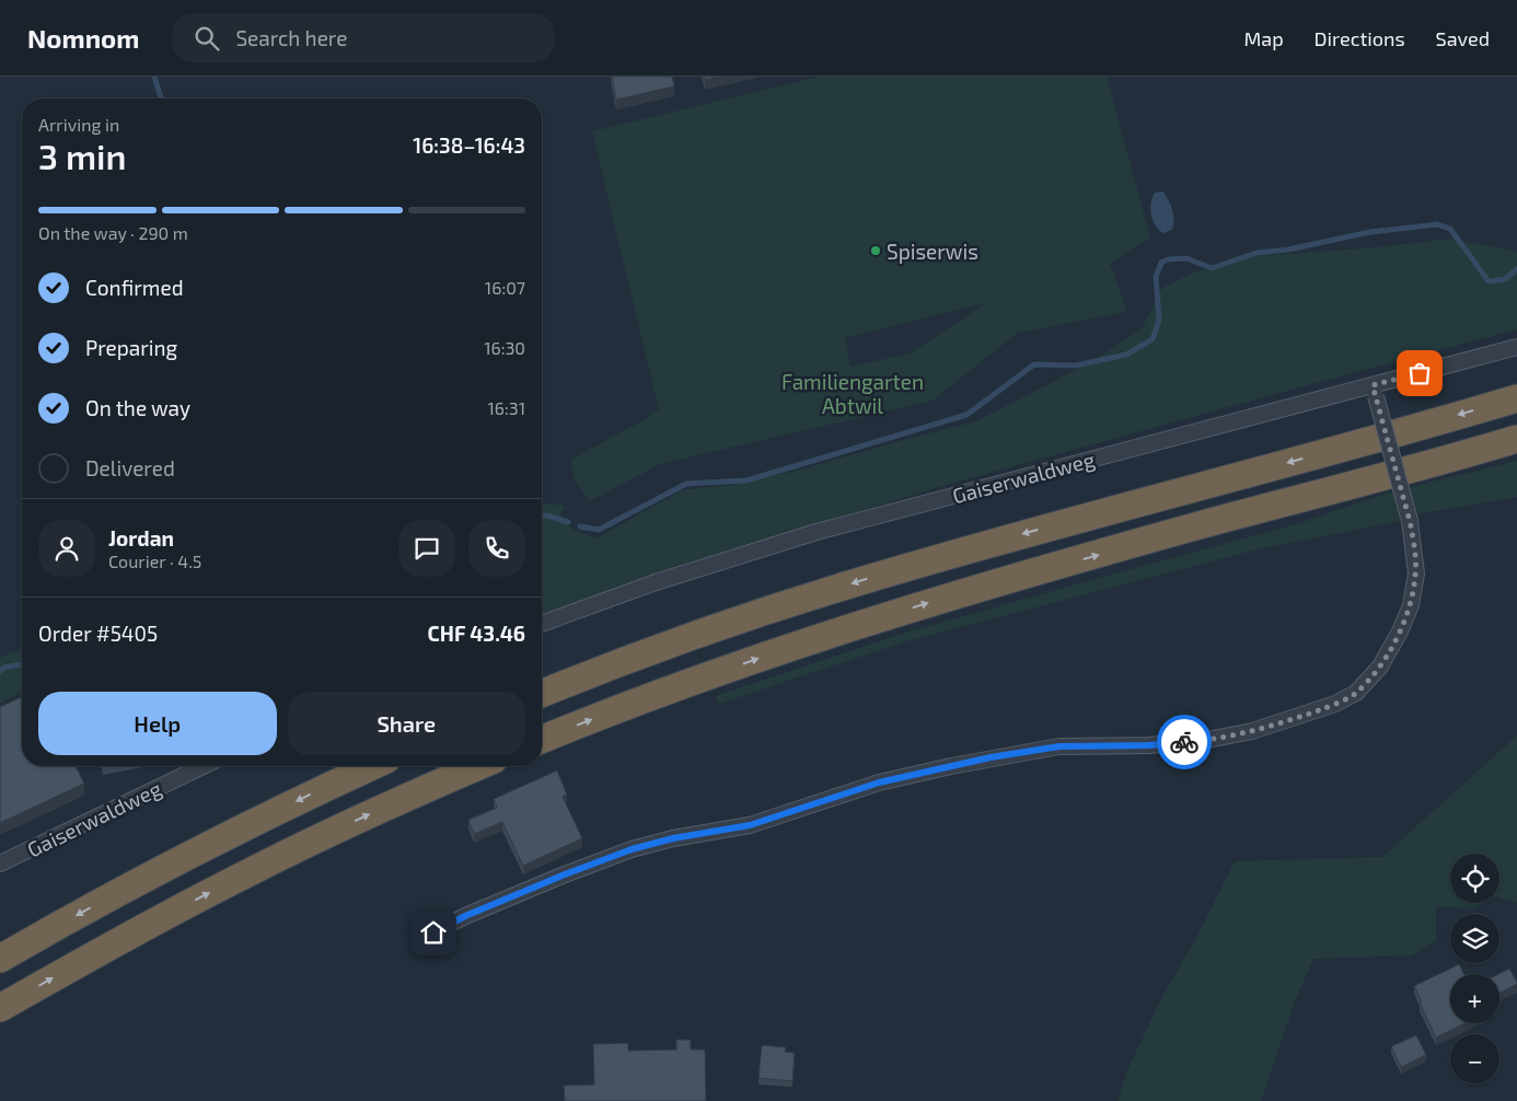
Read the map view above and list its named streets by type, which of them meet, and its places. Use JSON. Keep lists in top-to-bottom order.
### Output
{
  "streets": {
    "street": ["Gaiserwaldweg"]
  },
  "parks": ["Familiengarten Abtwil"],
  "places": ["Spiserwis"],
  "page": {
    "header": "Nomnom",
    "search": "Search here",
    "nav": ["Map", "Directions", "Saved"],
    "heading": ["3 min", "Arriving in", "16:38–16:43"],
    "panel": [
      "Jordan",
      "Courier · 4.5",
      "Order #5405",
      "CHF 43.46"
    ],
    "bar": "On the way · 290 m",
    "list": [
      ["Confirmed", "16:07"],
      ["Preparing", "16:30"],
      ["On the way", "16:31"],
      "Delivered"
    ],
    "buttons": ["Help", "Share"],
    "map_buttons": ["+", "−"]
  }
}
